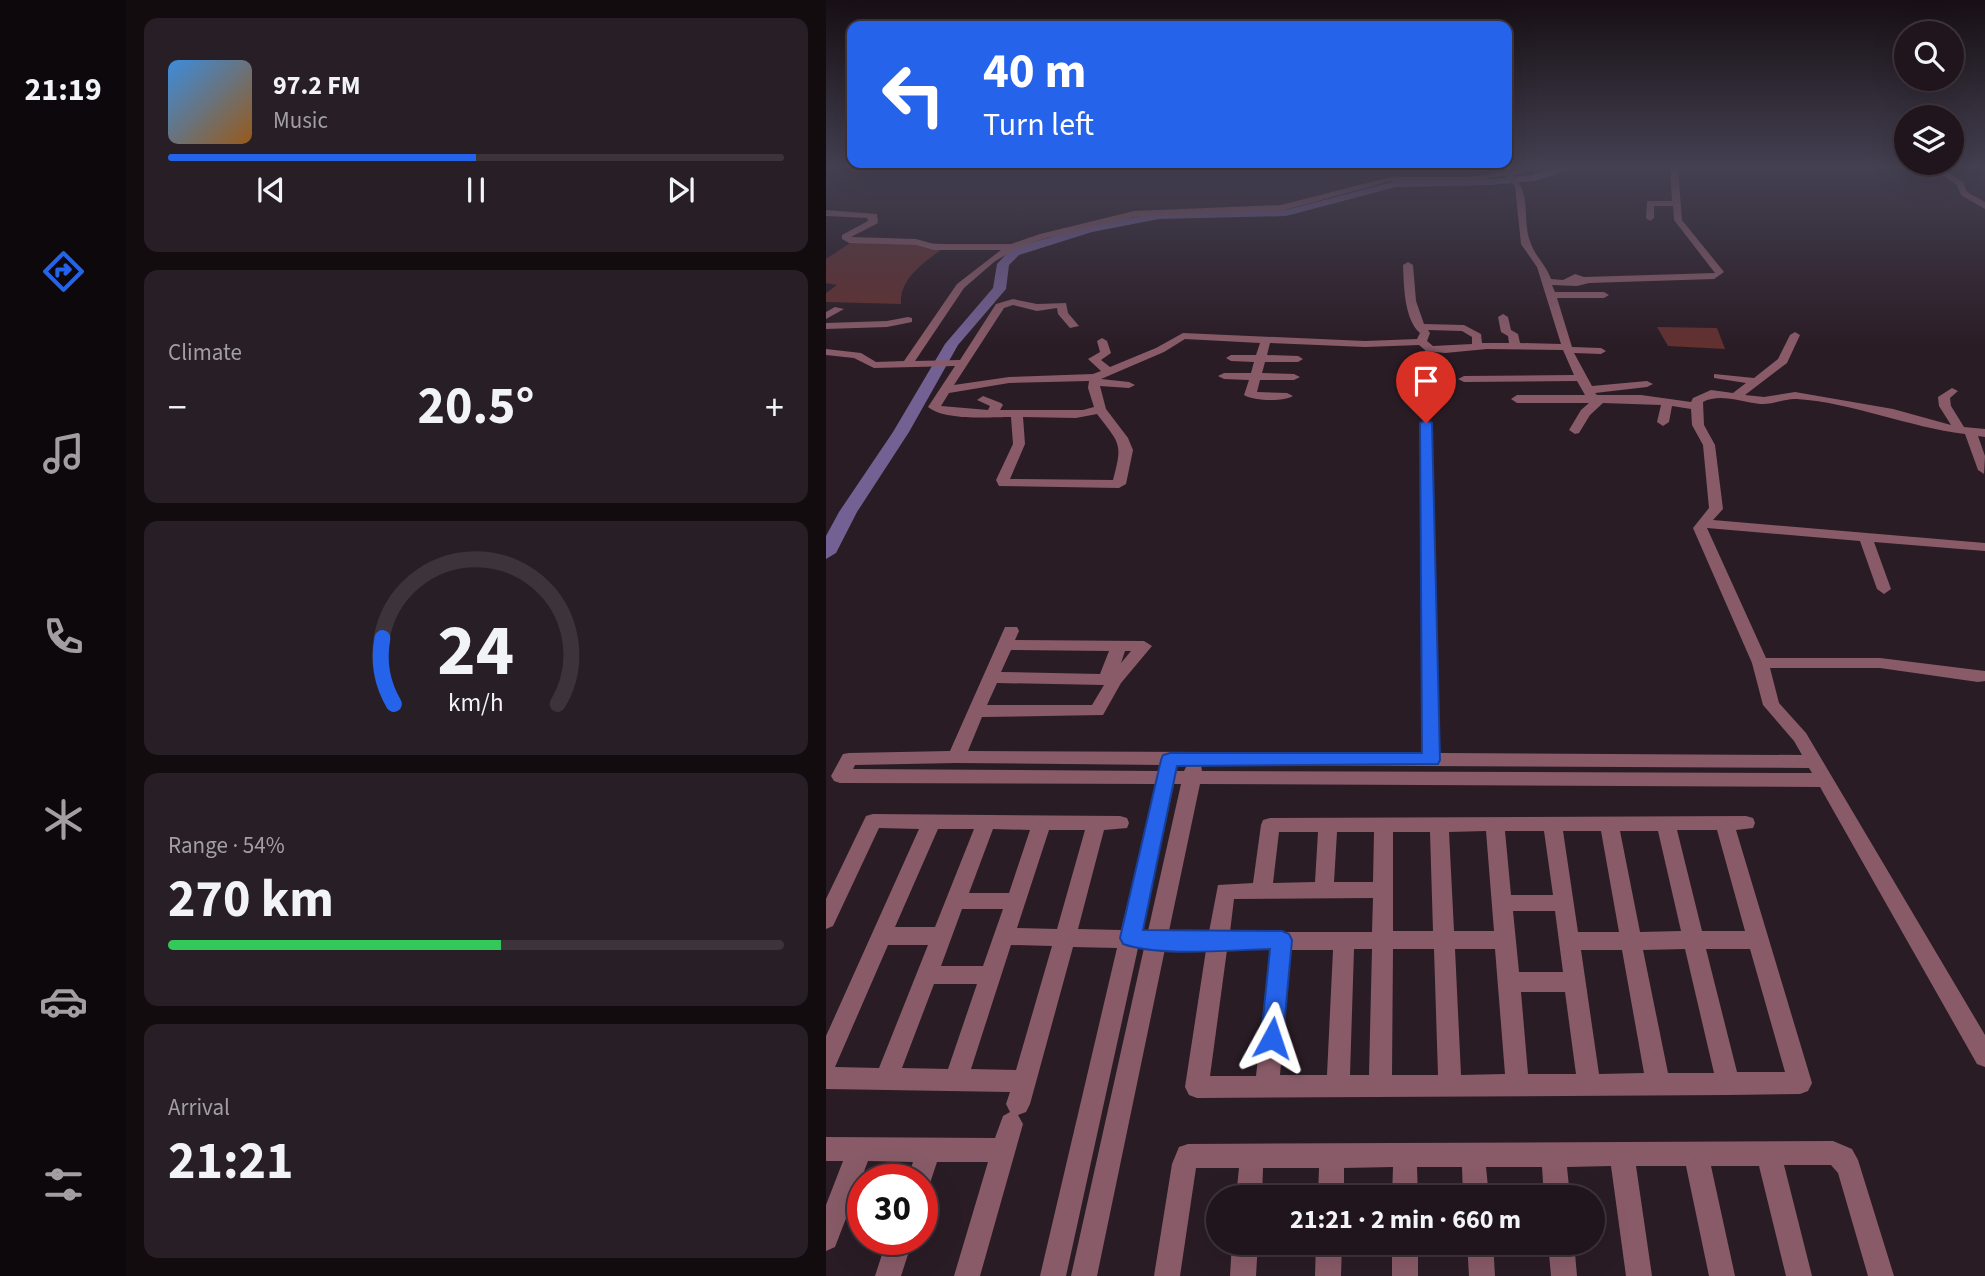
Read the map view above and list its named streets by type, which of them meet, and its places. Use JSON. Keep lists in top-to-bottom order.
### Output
{
  "page": {
    "tabs": "21:19",
    "turn": ["40 m", "Turn left"],
    "song": ["97.2 FM", "Music"],
    "tile": [
      "Climate",
      ["Range · 54%", "270 km"],
      ["Arrival", "21:21"]
    ],
    "heat": ["−", "20.5°", "+"],
    "limit": "30",
    "trip": "21:21 · 2 min · 660 m",
    "gauge": ["24", "km/h"]
  }
}
